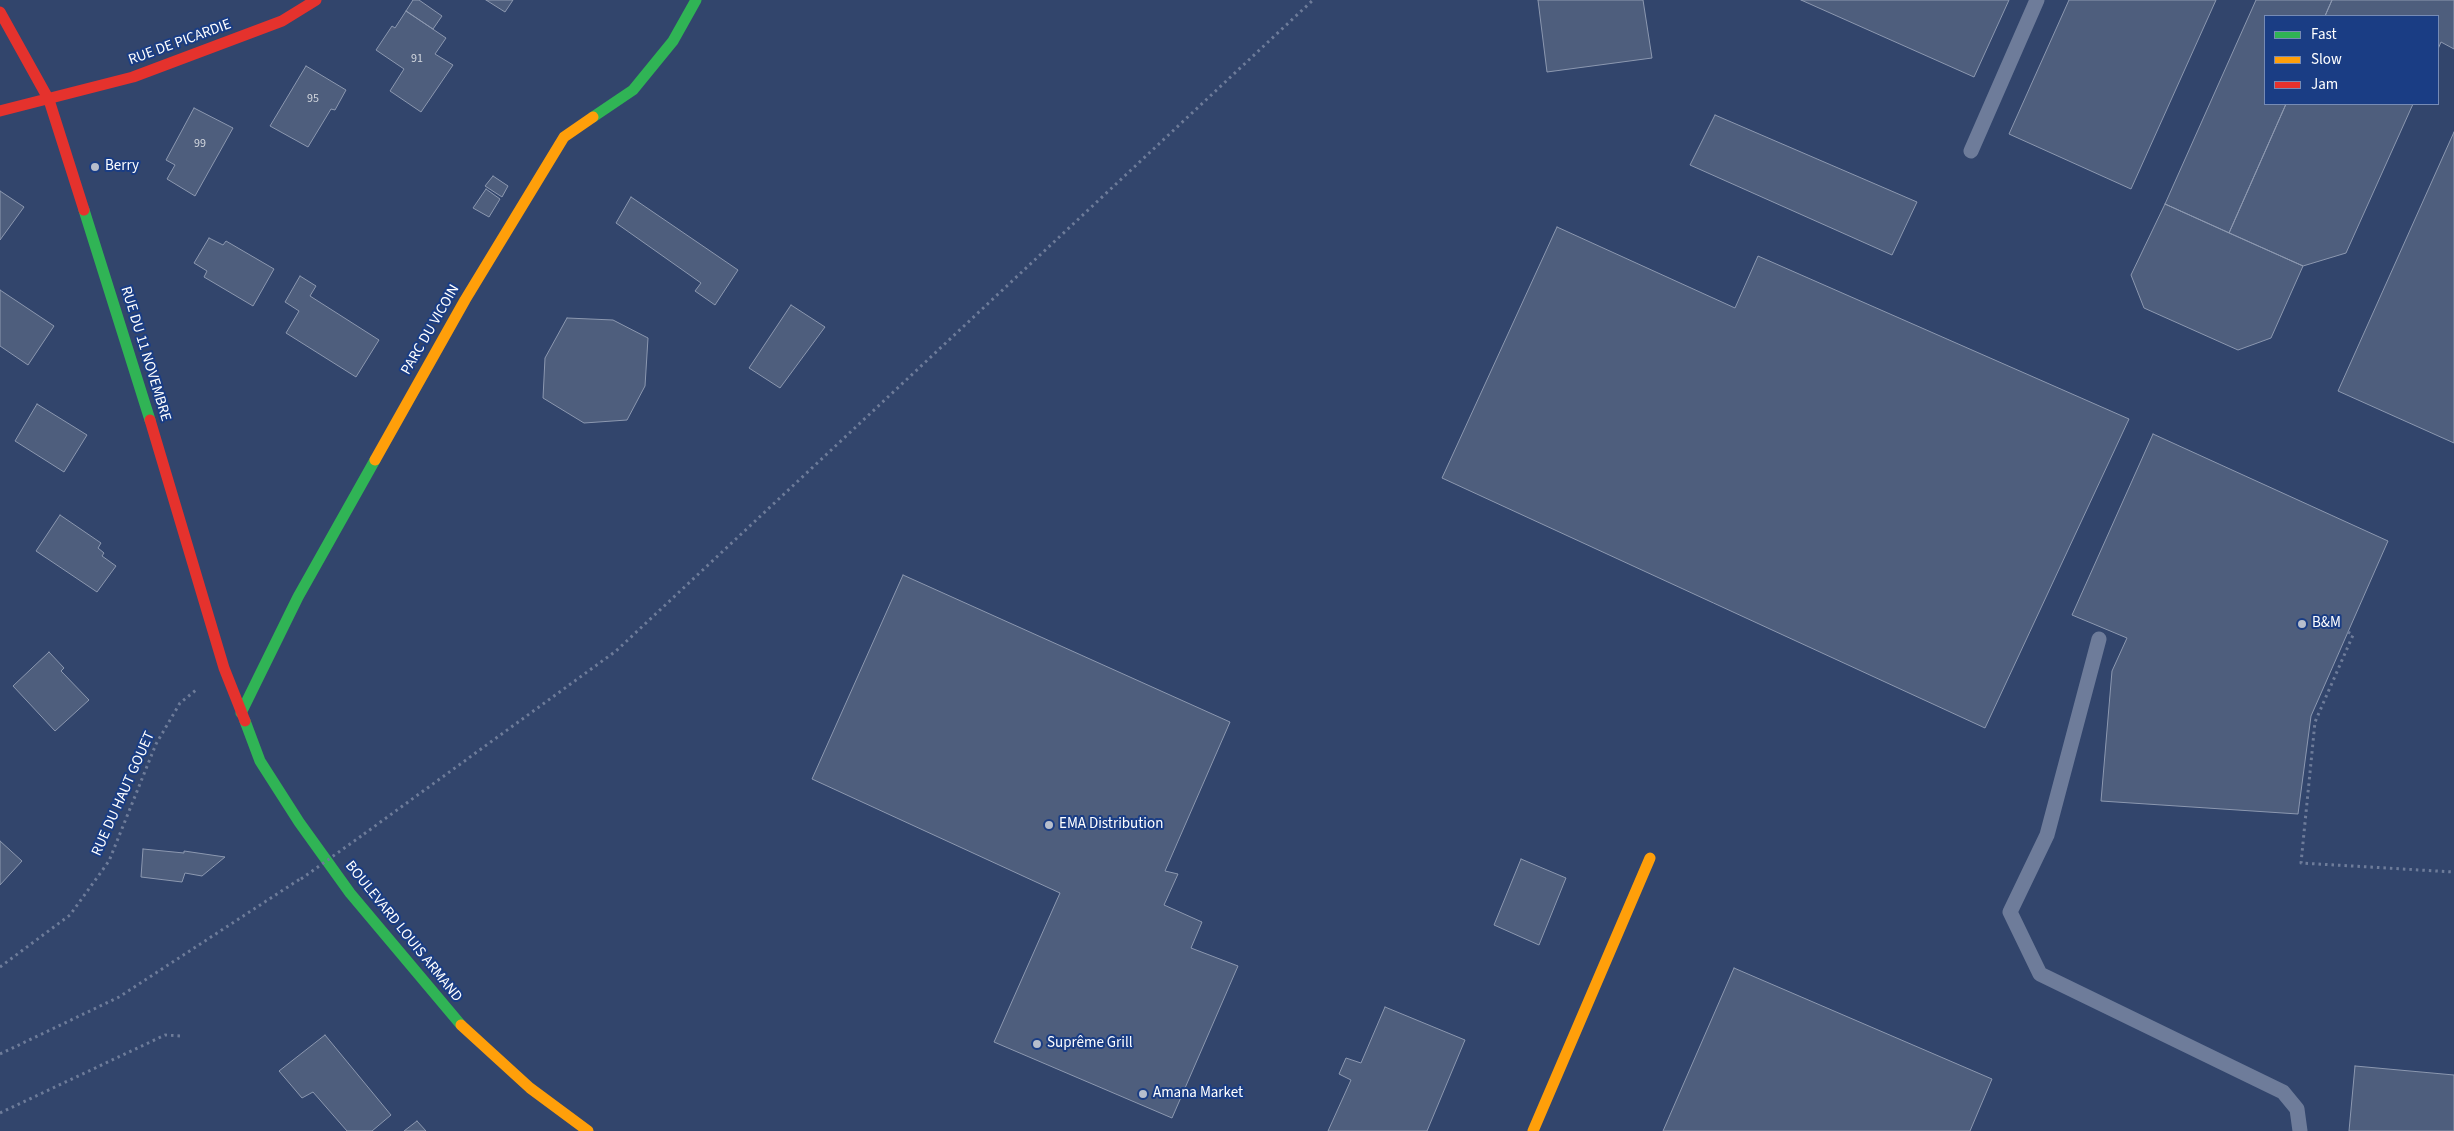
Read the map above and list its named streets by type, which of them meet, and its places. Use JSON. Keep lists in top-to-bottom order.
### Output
{
  "streets": {
    "street": [
      "RUE DE PICARDIE",
      "PARC DU VICOIN",
      "RUE DU 11 NOVEMBRE",
      "BOULEVARD LOUIS ARMAND"
    ],
    "path": ["RUE DU HAUT GOUET"]
  },
  "crossings": [
    ["RUE DE PICARDIE", "RUE DU 11 NOVEMBRE"],
    ["PARC DU VICOIN", "RUE DU 11 NOVEMBRE"],
    ["PARC DU VICOIN", "BOULEVARD LOUIS ARMAND"],
    ["RUE DU 11 NOVEMBRE", "RUE DU HAUT GOUET"],
    ["RUE DU 11 NOVEMBRE", "BOULEVARD LOUIS ARMAND"]
  ],
  "places": [
    "Berry",
    "B&M",
    "EMA Distribution",
    "Suprême Grill",
    "Amana Market"
  ],
  "house_numbers": ["91", "95", "99"],
  "legend": ["Fast", "Slow", "Jam"]
}
